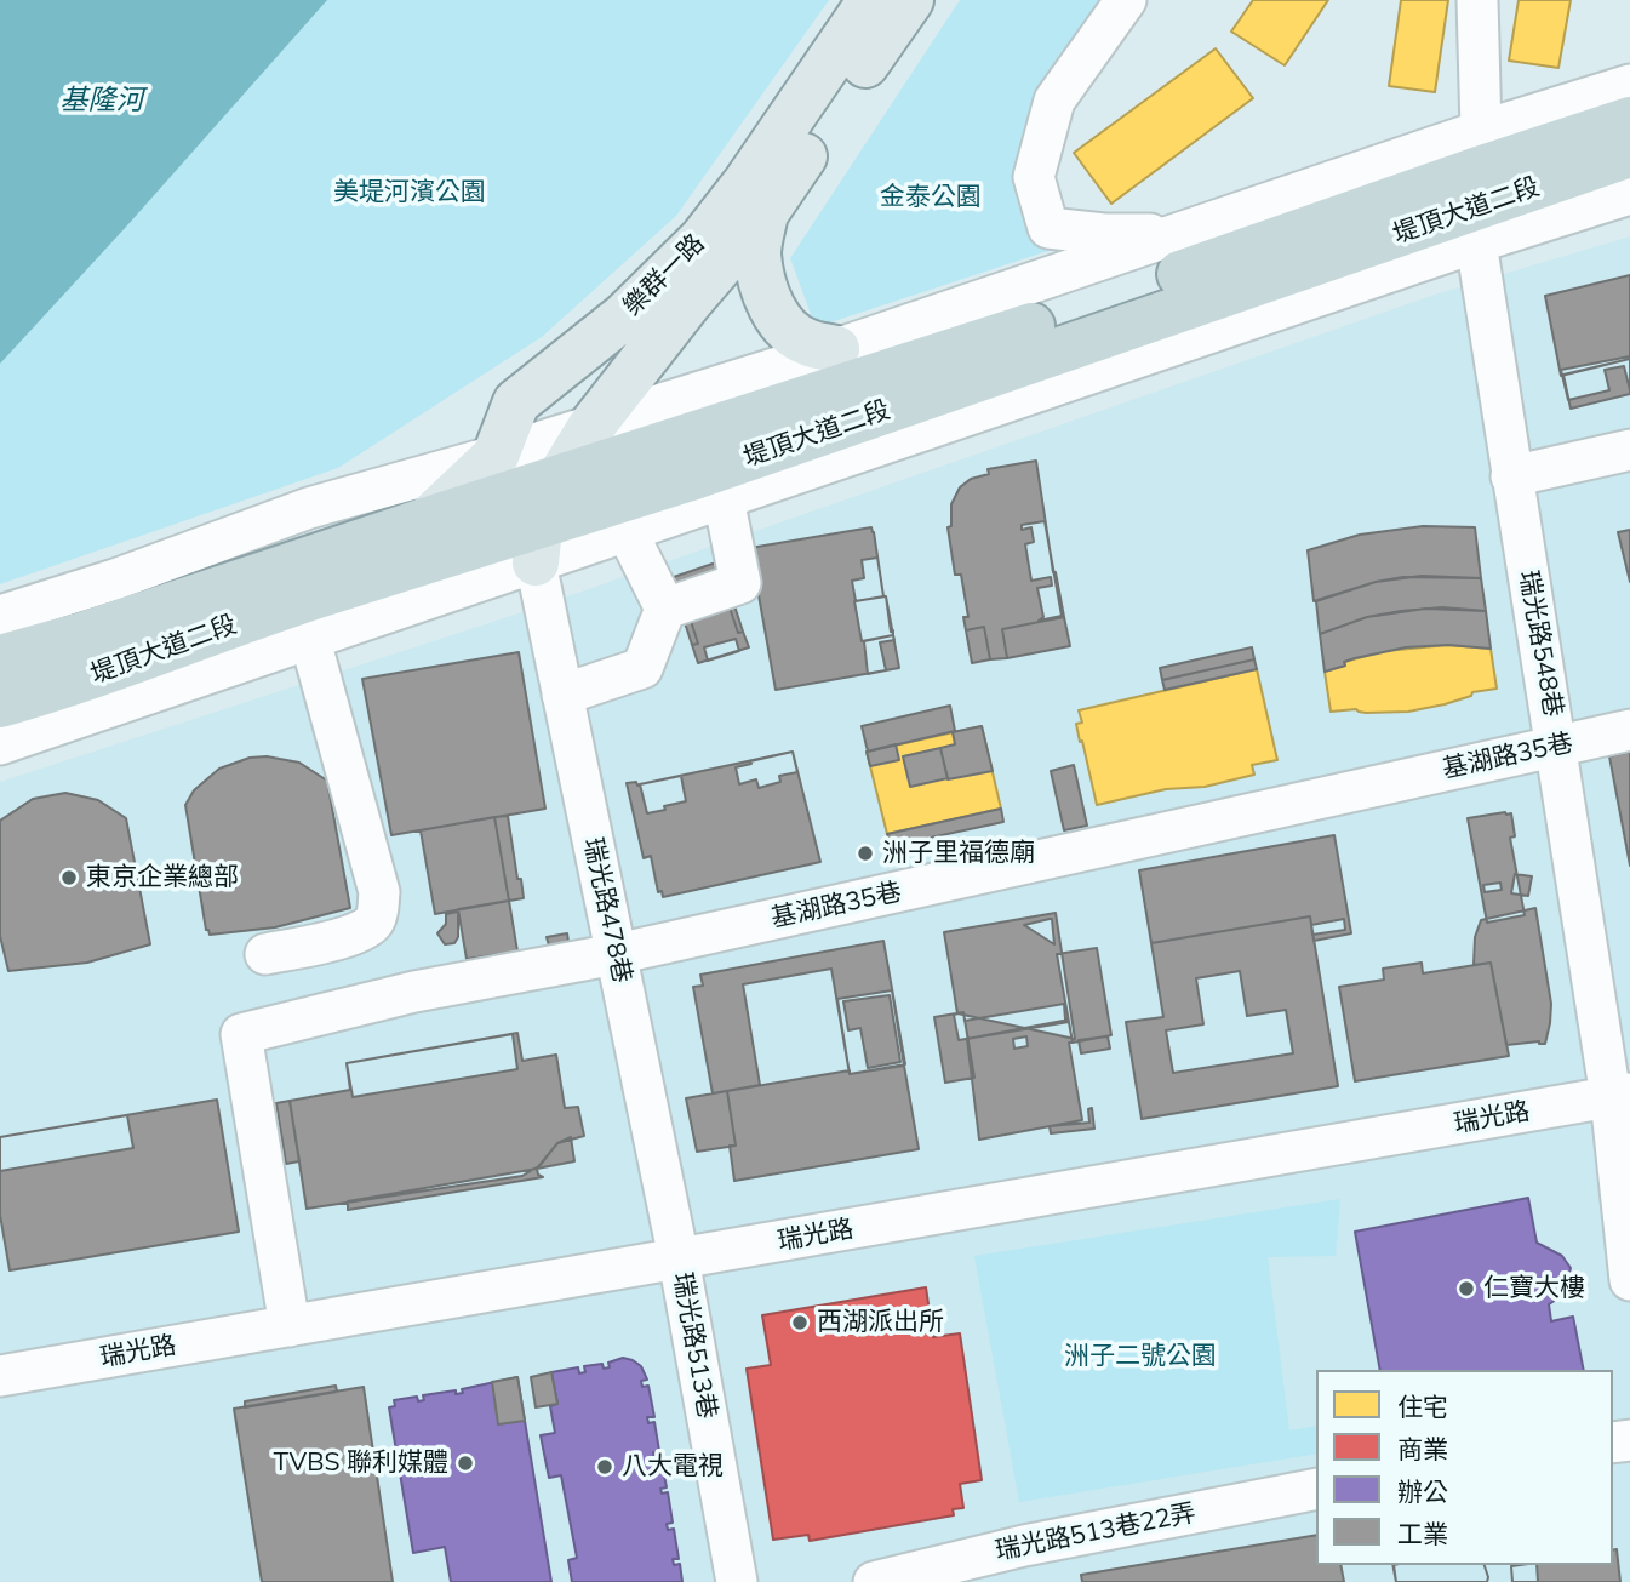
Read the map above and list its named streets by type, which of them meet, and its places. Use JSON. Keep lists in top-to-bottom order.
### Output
{
  "streets": {
    "highway": ["堤頂大道二段"],
    "main road": ["樂群一路"],
    "street": [
      "瑞光路548巷",
      "基湖路35巷",
      "瑞光路478巷",
      "瑞光路",
      "瑞光路513巷",
      "瑞光路513巷22弄"
    ]
  },
  "crossings": [
    ["堤頂大道二段", "樂群一路"],
    ["堤頂大道二段", "瑞光路548巷"],
    ["堤頂大道二段", "瑞光路478巷"],
    ["樂群一路", "瑞光路478巷"],
    ["瑞光路548巷", "基湖路35巷"],
    ["瑞光路548巷", "瑞光路"],
    ["基湖路35巷", "瑞光路478巷"],
    ["基湖路35巷", "瑞光路"],
    ["瑞光路478巷", "瑞光路"],
    ["瑞光路478巷", "瑞光路513巷"],
    ["瑞光路", "瑞光路513巷"]
  ],
  "water": ["基隆河"],
  "parks": ["美堤河濱公園", "金泰公園", "洲子二號公園"],
  "places": [
    "洲子里福德廟",
    "東京企業總部",
    "仁寶大樓",
    "西湖派出所",
    "TVBS 聯利媒體",
    "八大電視"
  ],
  "legend": [
    "住宅",
    "商業",
    "辦公",
    "工業"
  ]
}
